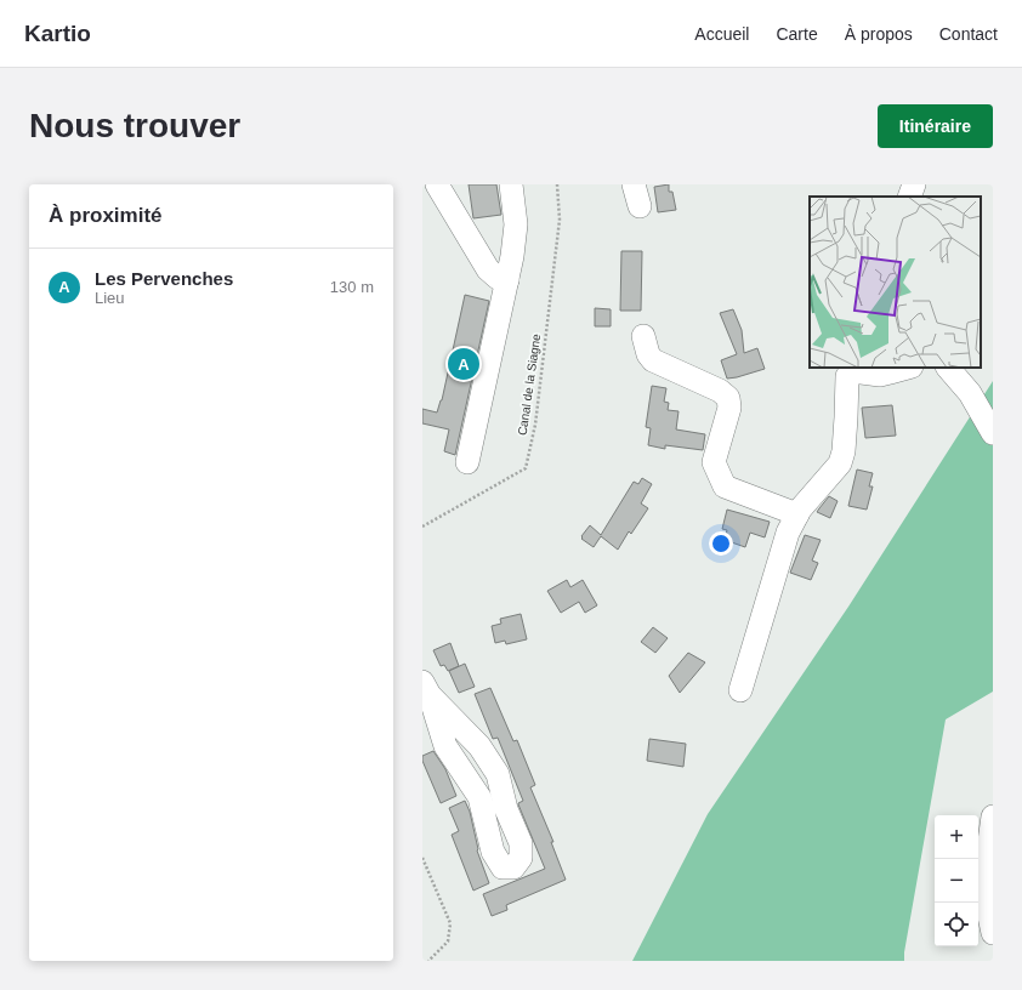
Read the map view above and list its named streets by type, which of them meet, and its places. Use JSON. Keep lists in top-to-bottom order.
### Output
{
  "streets": {
    "path": ["Canal de la Siagne"]
  },
  "page": {
    "header": "Kartio",
    "nav": [
      "Accueil",
      "Carte",
      "À propos",
      "Contact"
    ],
    "buttons": "Itinéraire",
    "title": "Nous trouver",
    "heading": "À proximité",
    "list": [
      {
        "mark": "A",
        "name": "Les Pervenches",
        "note": "Lieu",
        "value": "130 m"
      }
    ],
    "pins": "A",
    "map_buttons": ["+", "−"]
  }
}
